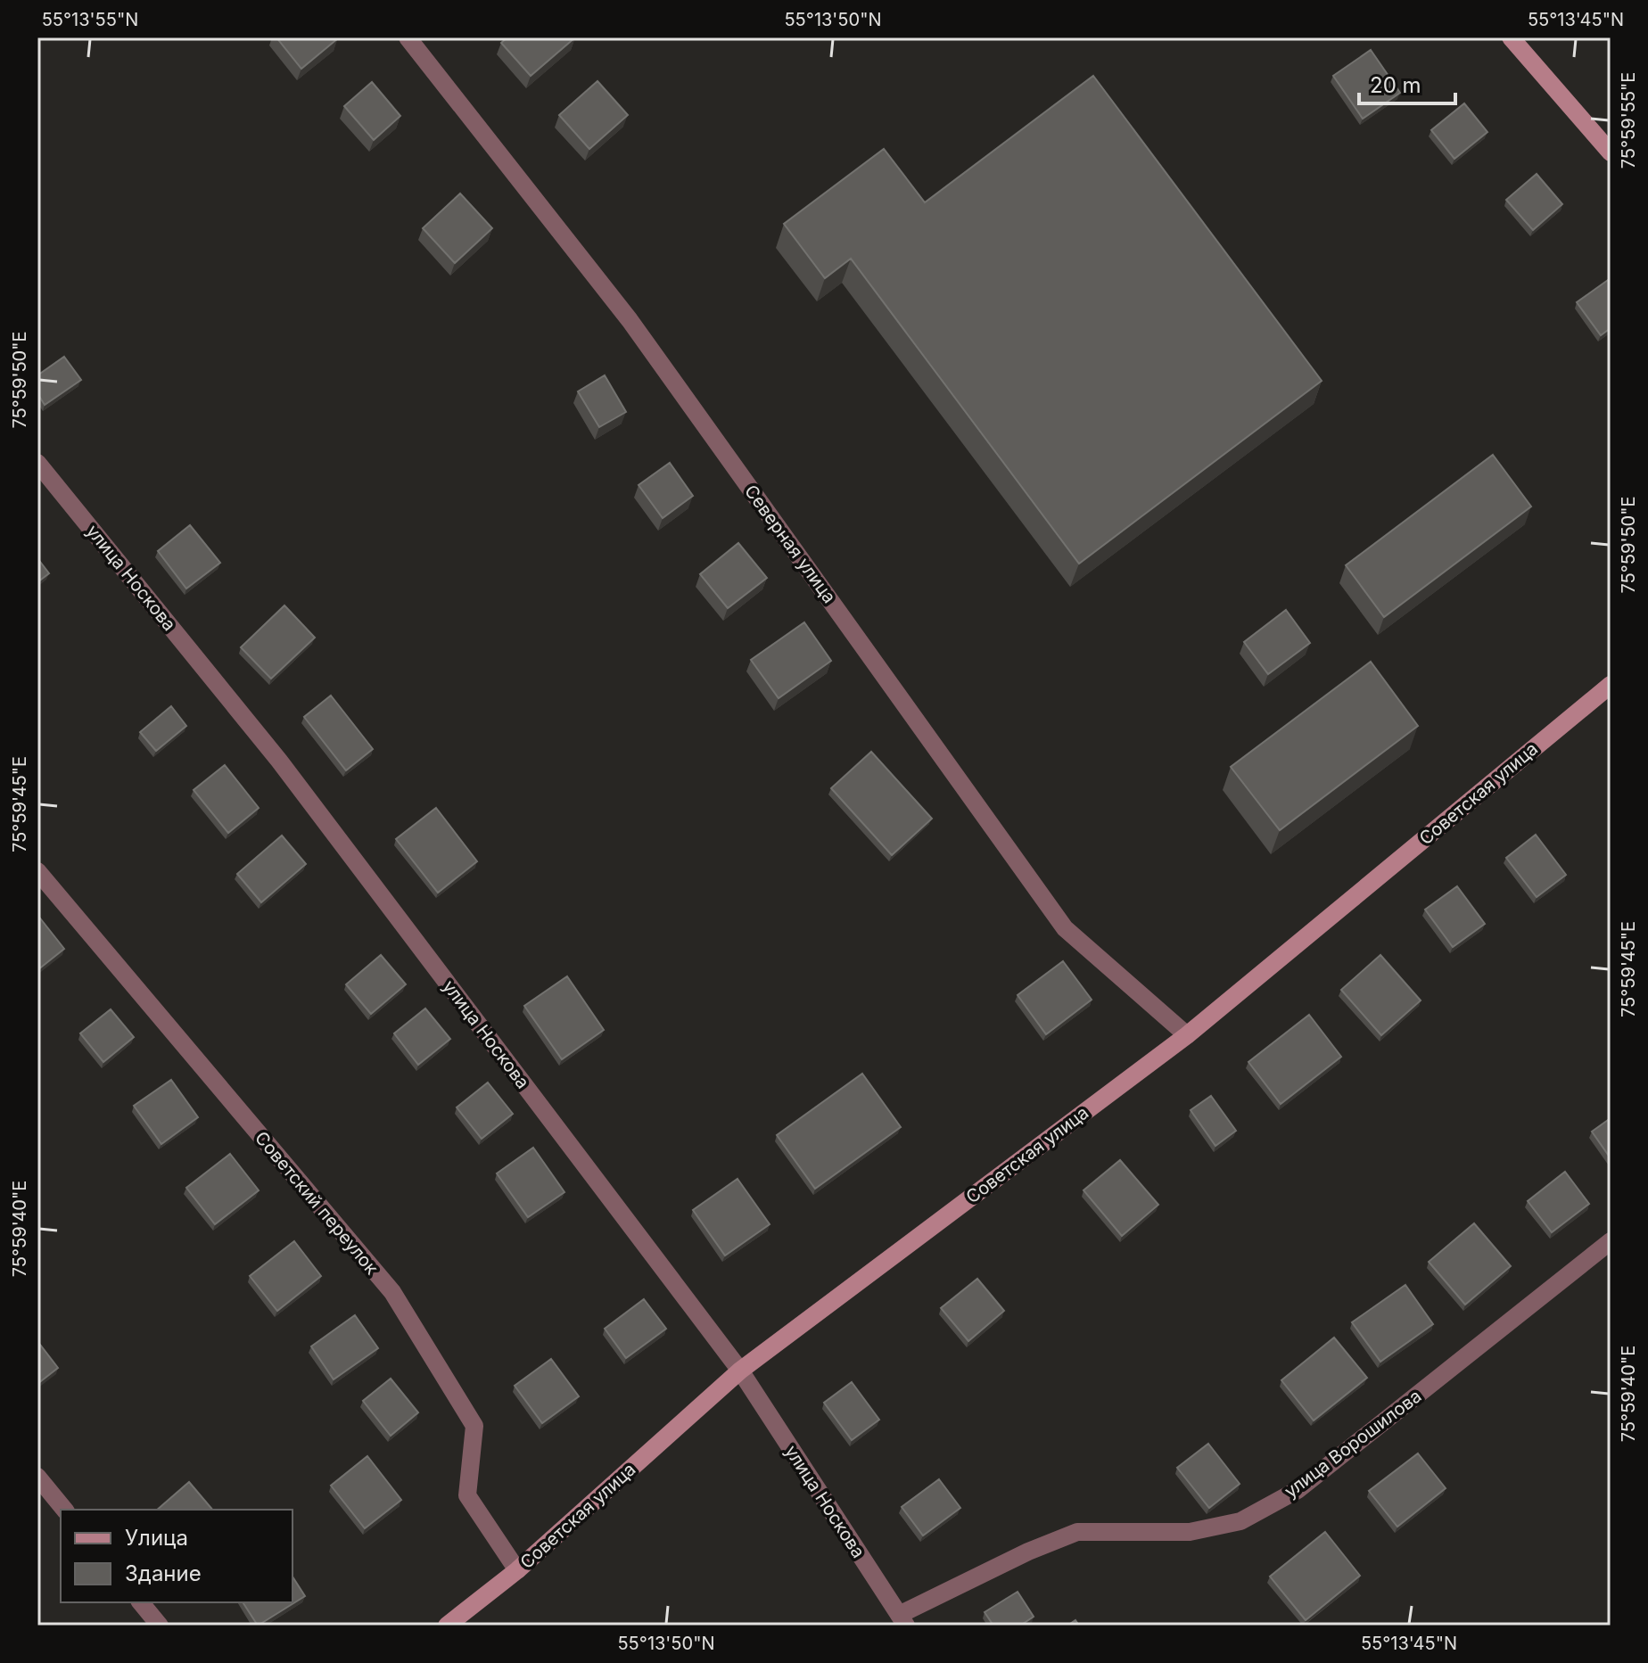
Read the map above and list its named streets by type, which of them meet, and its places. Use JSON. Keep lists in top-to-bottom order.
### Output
{
  "streets": {
    "street": [
      "Северная улица",
      "улица Носкова",
      "Советская улица",
      "Советский переулок",
      "улица Ворошилова"
    ]
  },
  "crossings": [
    ["Северная улица", "Советская улица"],
    ["улица Носкова", "Советская улица"],
    ["улица Носкова", "улица Ворошилова"],
    ["Советская улица", "Советский переулок"]
  ],
  "legend": ["Улица", "Здание"],
  "scale_bar": "20 m",
  "coordinates": [
    "55°13'55\"N",
    "55°13'50\"N",
    "55°13'45\"N",
    "75°59'55\"E",
    "75°59'50\"E",
    "75°59'45\"E",
    "75°59'40\"E"
  ]
}
